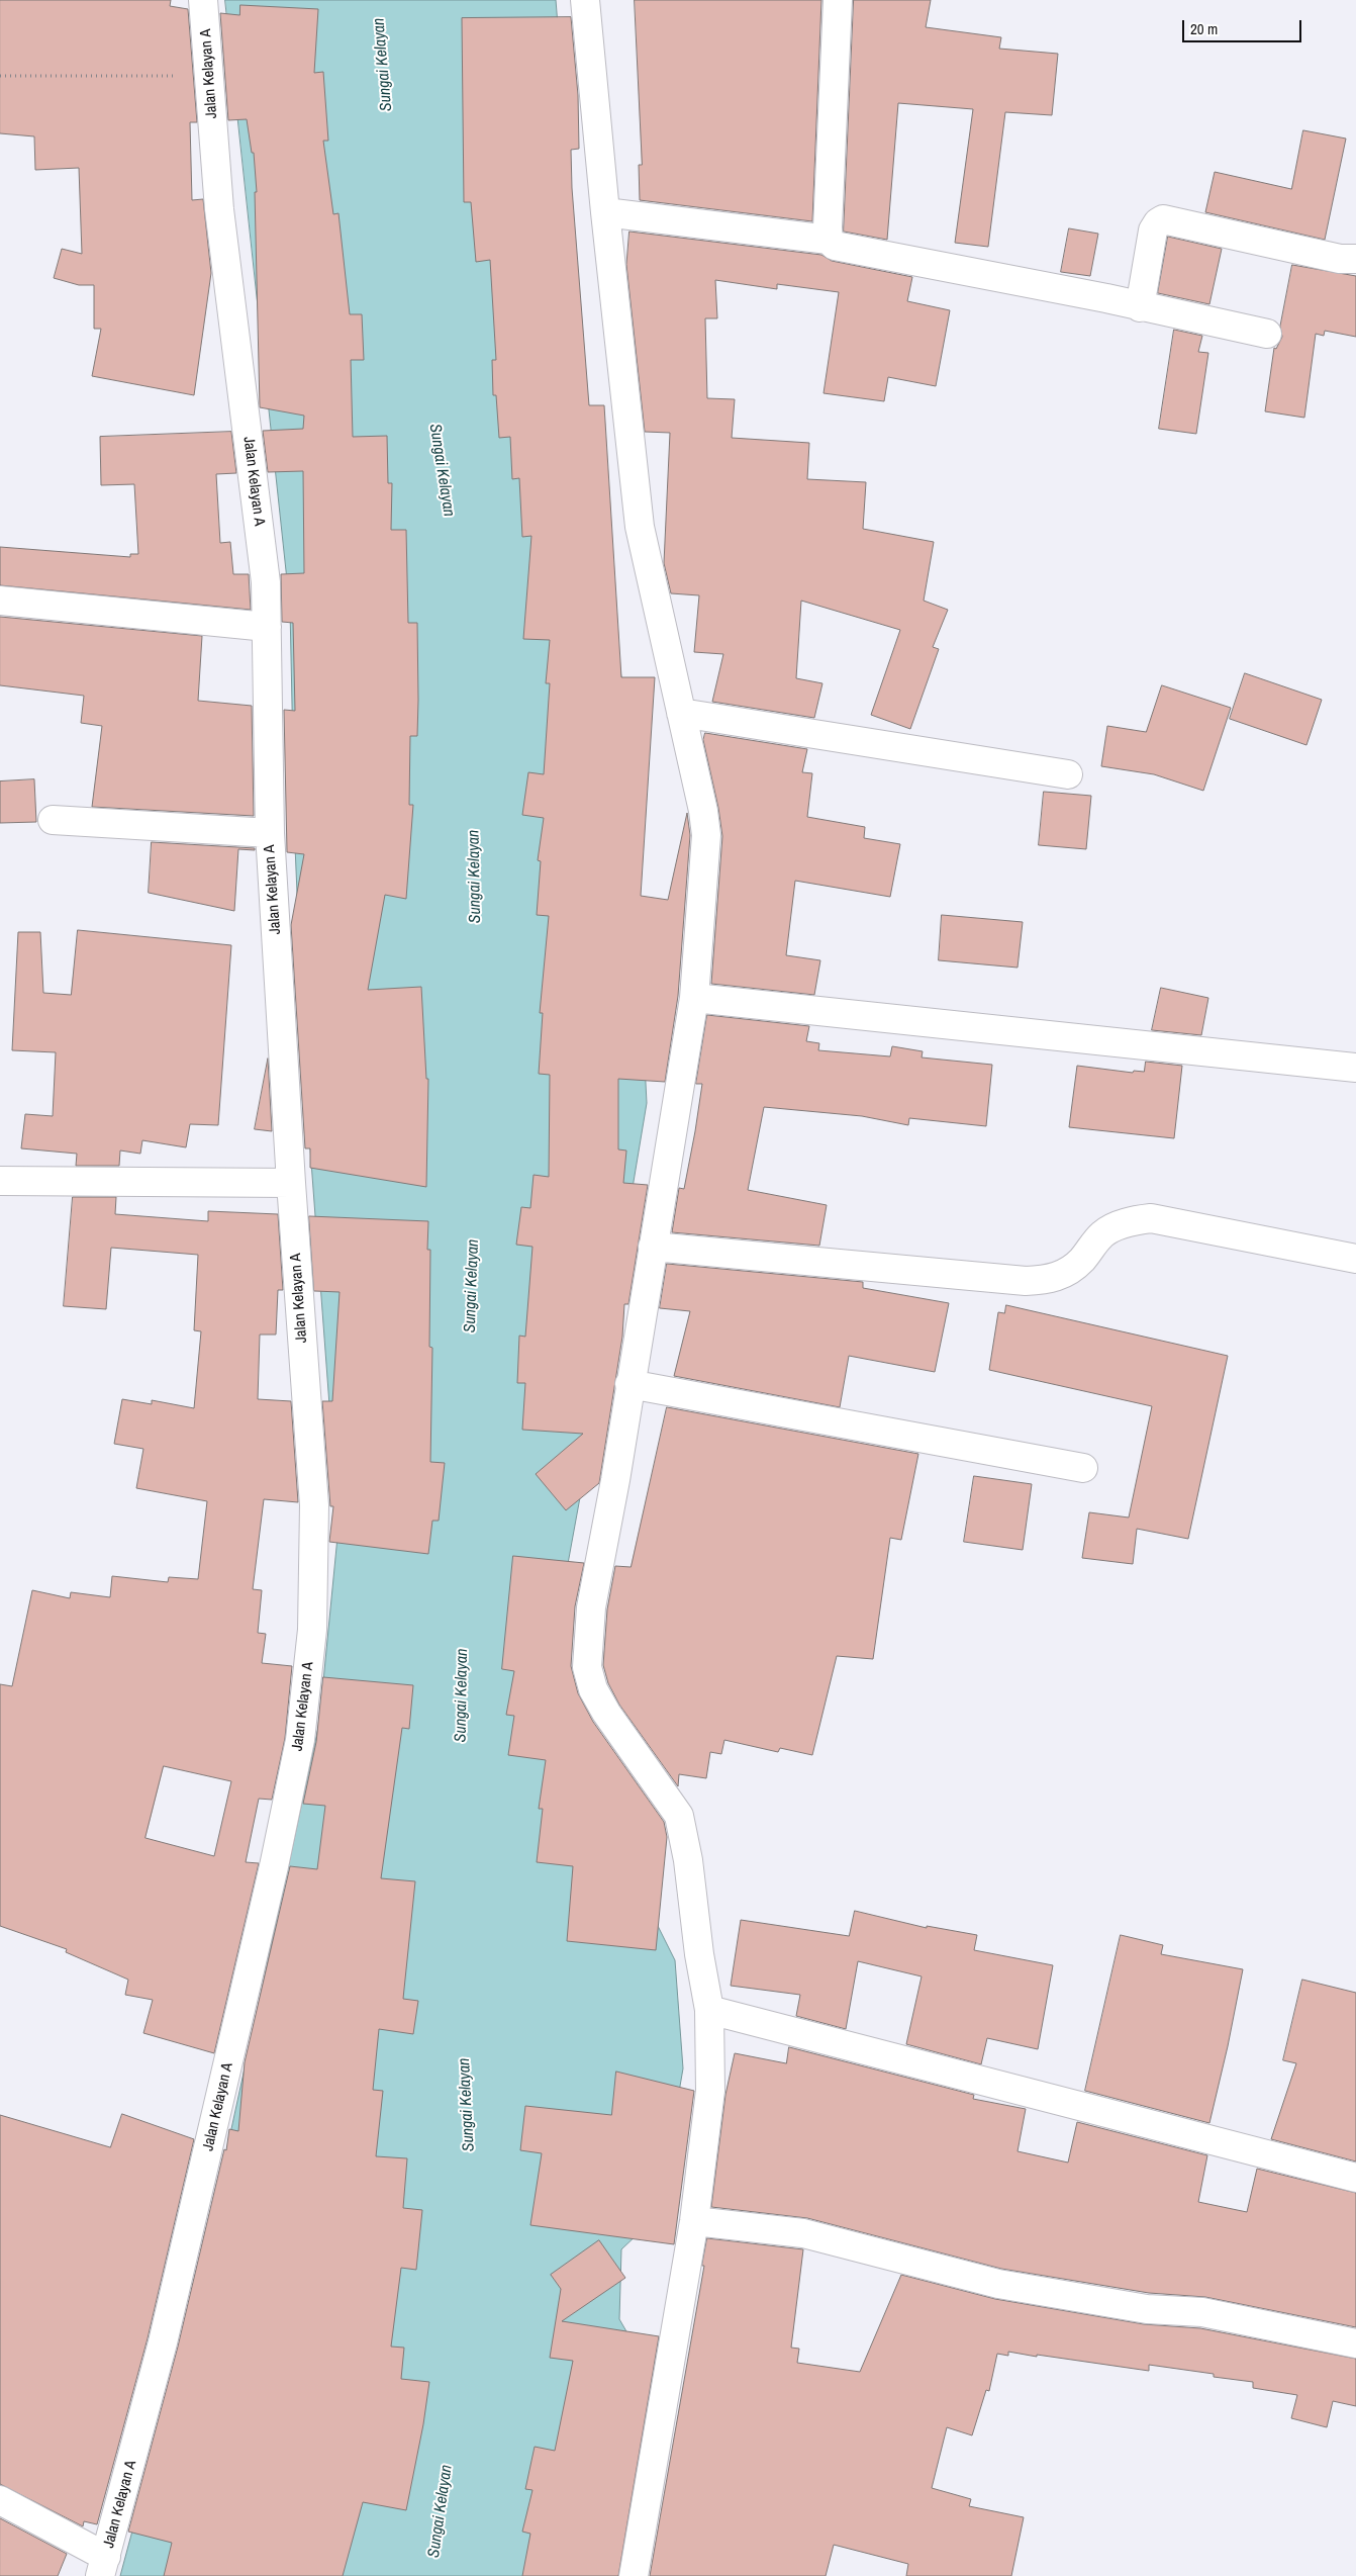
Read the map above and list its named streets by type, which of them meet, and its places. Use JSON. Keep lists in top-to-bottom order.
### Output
{
  "streets": {
    "street": ["Jalan Kelayan A"]
  },
  "water": ["Sungai Kelayan"],
  "scale_bar": "20 m"
}
